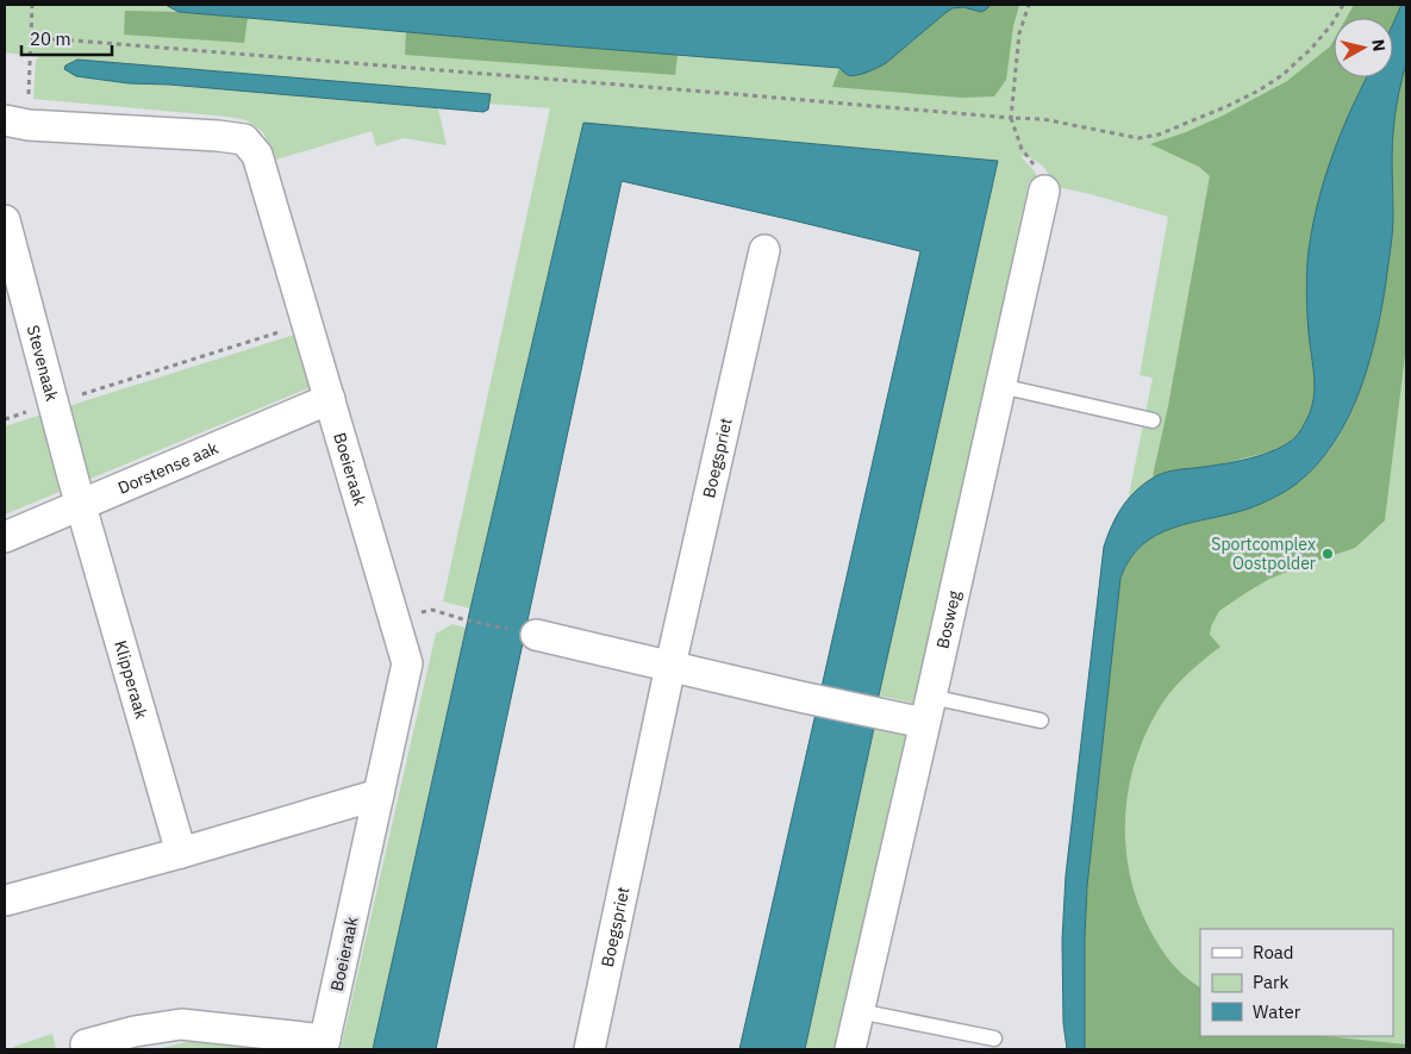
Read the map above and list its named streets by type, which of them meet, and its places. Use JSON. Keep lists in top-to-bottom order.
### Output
{
  "streets": {
    "street": [
      "Stevenaak",
      "Boegspriet",
      "Boeieraak",
      "Dorstense aak",
      "Bosweg",
      "Klipperaak"
    ]
  },
  "crossings": [
    ["Stevenaak", "Dorstense aak"],
    ["Stevenaak", "Klipperaak"],
    ["Boeieraak", "Dorstense aak"],
    ["Dorstense aak", "Klipperaak"]
  ],
  "places": ["Sportcomplex Oostpolder"],
  "legend": ["Road", "Park", "Water"],
  "scale_bar": "20 m",
  "north": "right"
}
